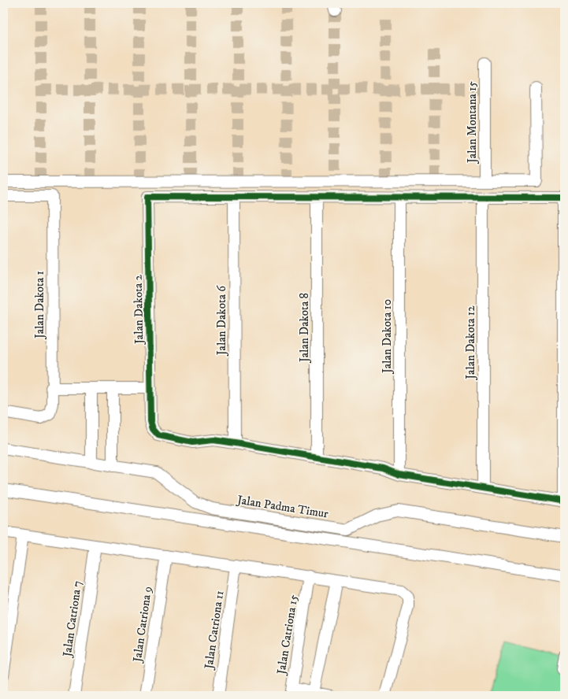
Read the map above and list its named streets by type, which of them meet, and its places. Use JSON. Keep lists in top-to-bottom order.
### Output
{
  "streets": {
    "street": [
      "Jalan Montana 15",
      "Jalan Dakota 1",
      "Jalan Dakota 2",
      "Jalan Dakota 6",
      "Jalan Dakota 8",
      "Jalan Dakota 10",
      "Jalan Dakota 12",
      "Jalan Padma Timur",
      "Jalan Catriona 7",
      "Jalan Catriona 9",
      "Jalan Catriona 11",
      "Jalan Catriona 15"
    ]
  },
  "crossings": [
    ["Jalan Dakota 2", "Jalan Dakota 6"]
  ]
}
